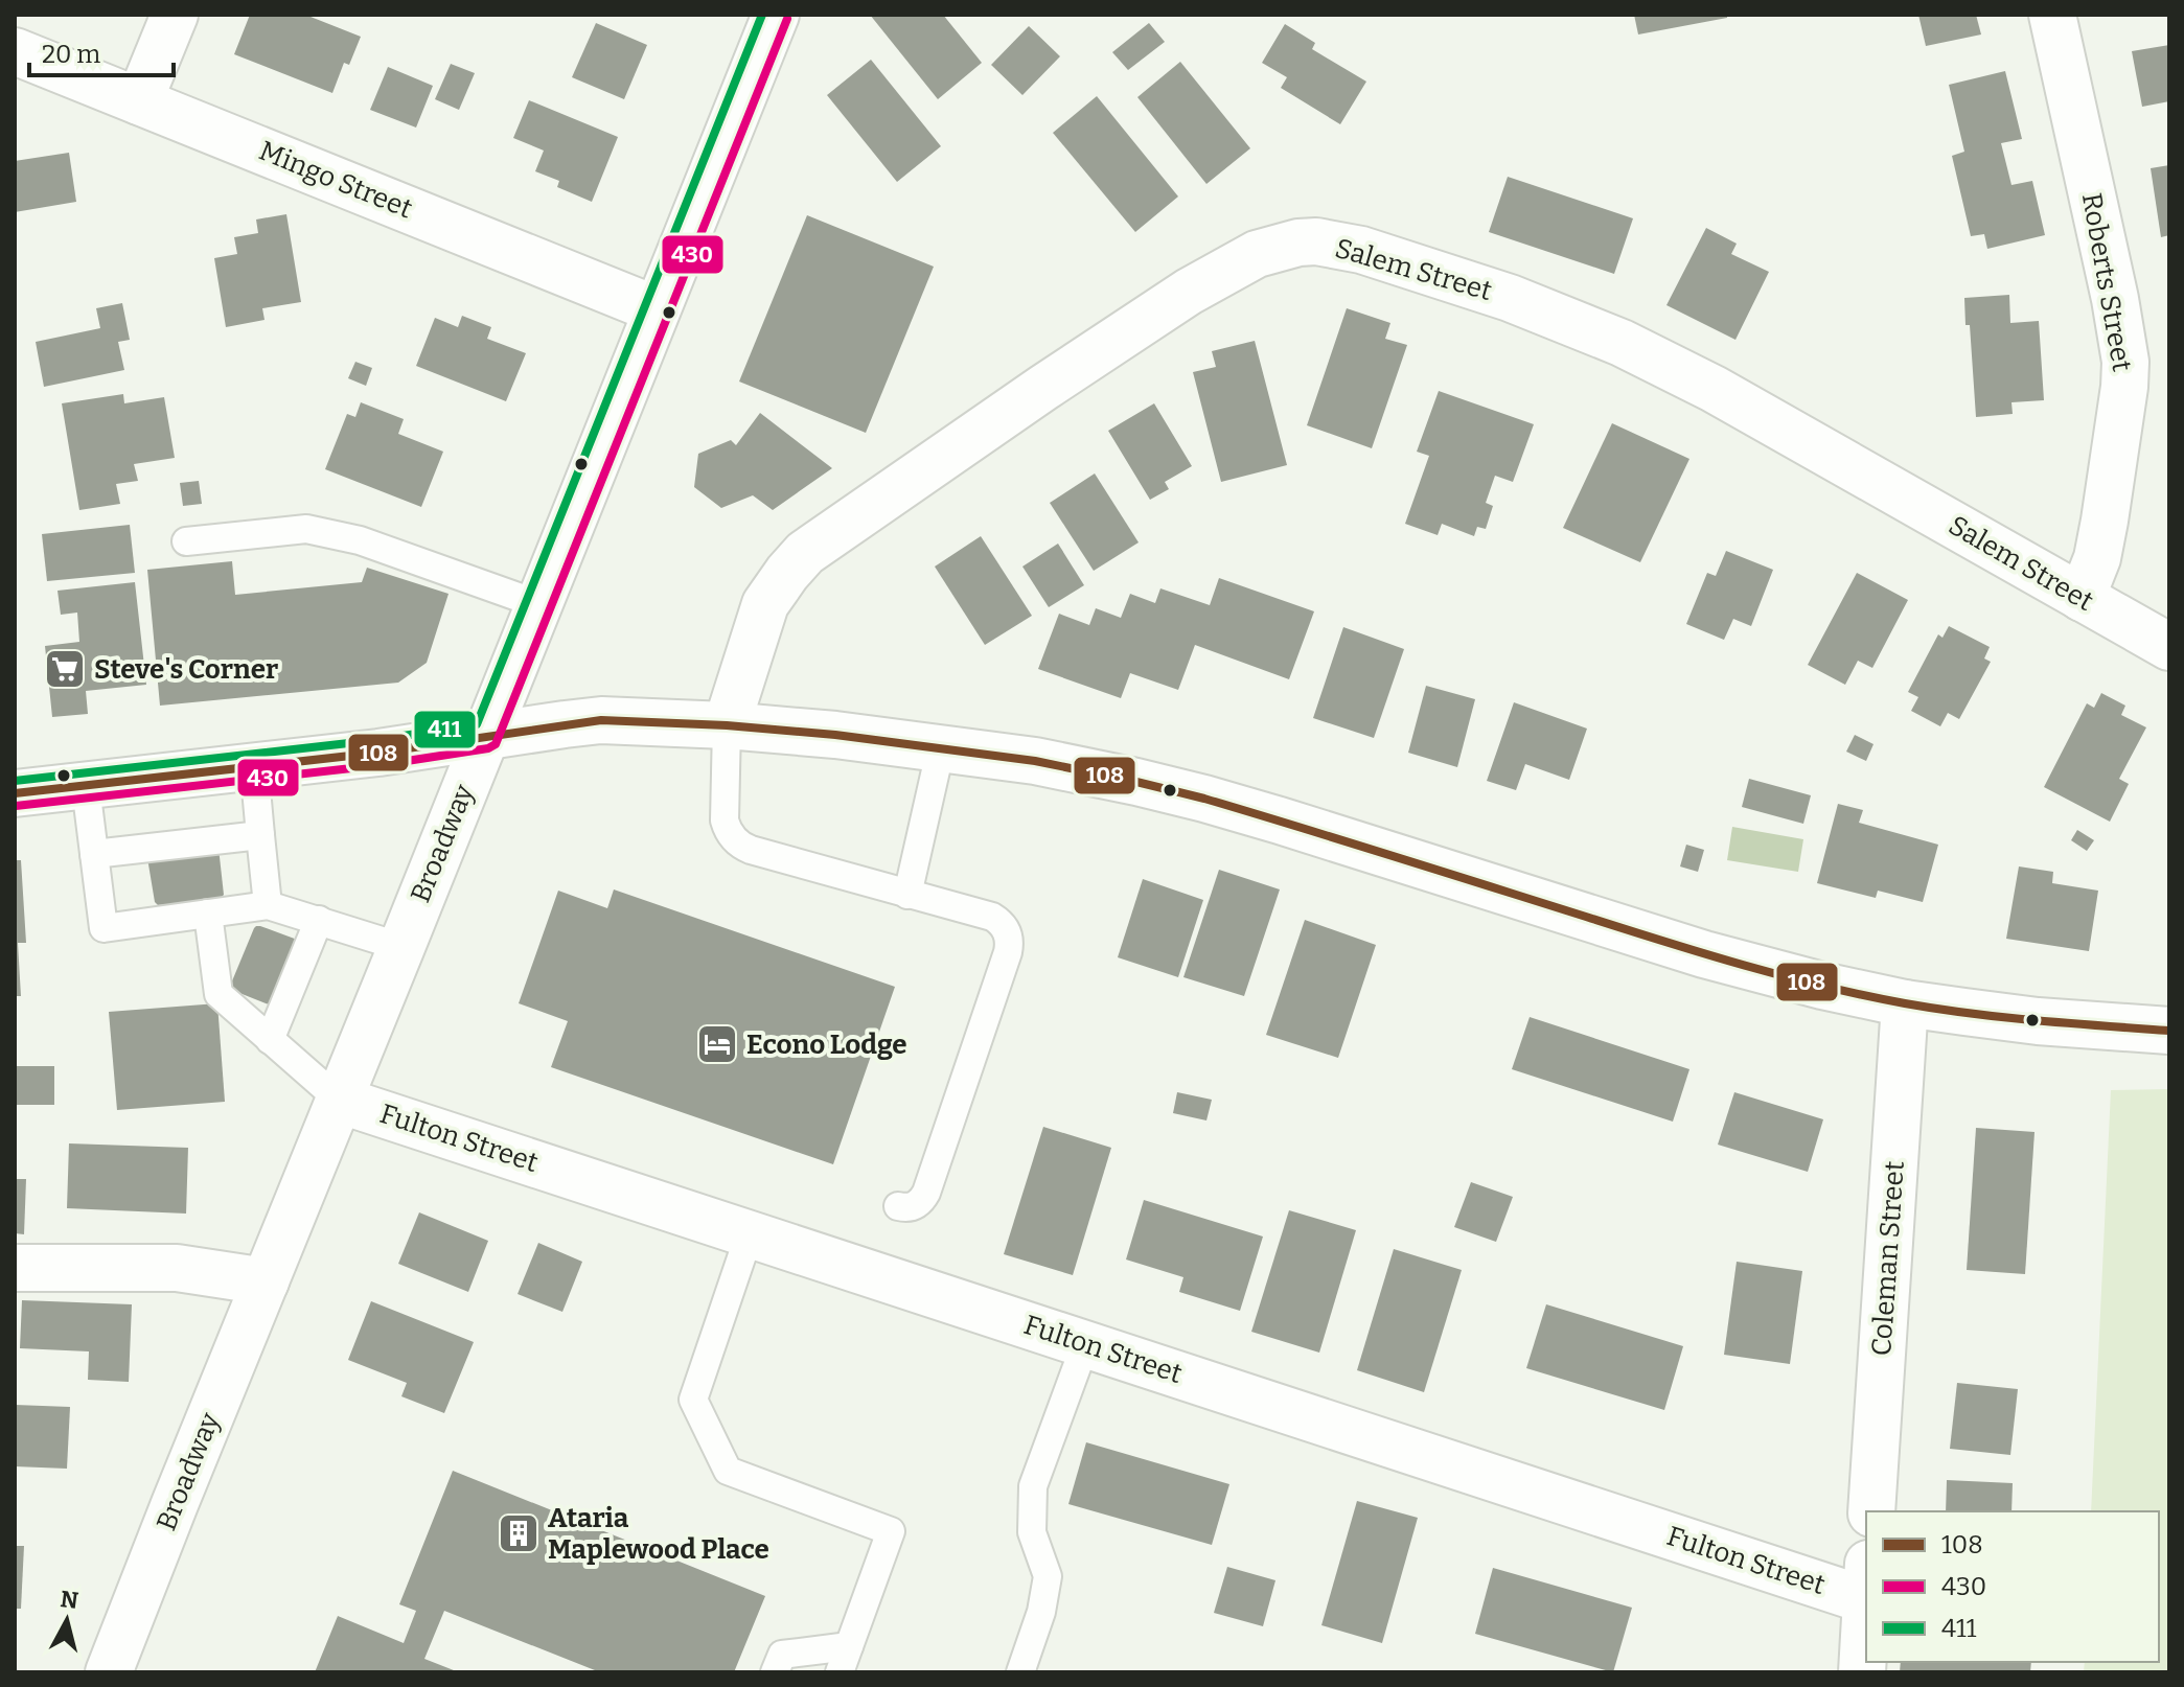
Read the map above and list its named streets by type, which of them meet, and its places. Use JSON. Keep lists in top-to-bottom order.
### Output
{
  "streets": {
    "street": [
      "Mingo Street",
      "Salem Street",
      "Roberts Street",
      "Broadway",
      "Fulton Street",
      "Coleman Street"
    ]
  },
  "crossings": [
    ["Mingo Street", "Broadway"],
    ["Salem Street", "Roberts Street"],
    ["Broadway", "Fulton Street"]
  ],
  "places": {
    "supermarket": ["Steve's Corner"],
    "hotel": ["Econo Lodge"],
    "building": ["Ataria Maplewood Place"]
  },
  "lines": ["transit line 411", "transit line 430", "transit line 108"],
  "legend": ["108", "430", "411"],
  "scale_bar": "20 m",
  "north": "top"
}
